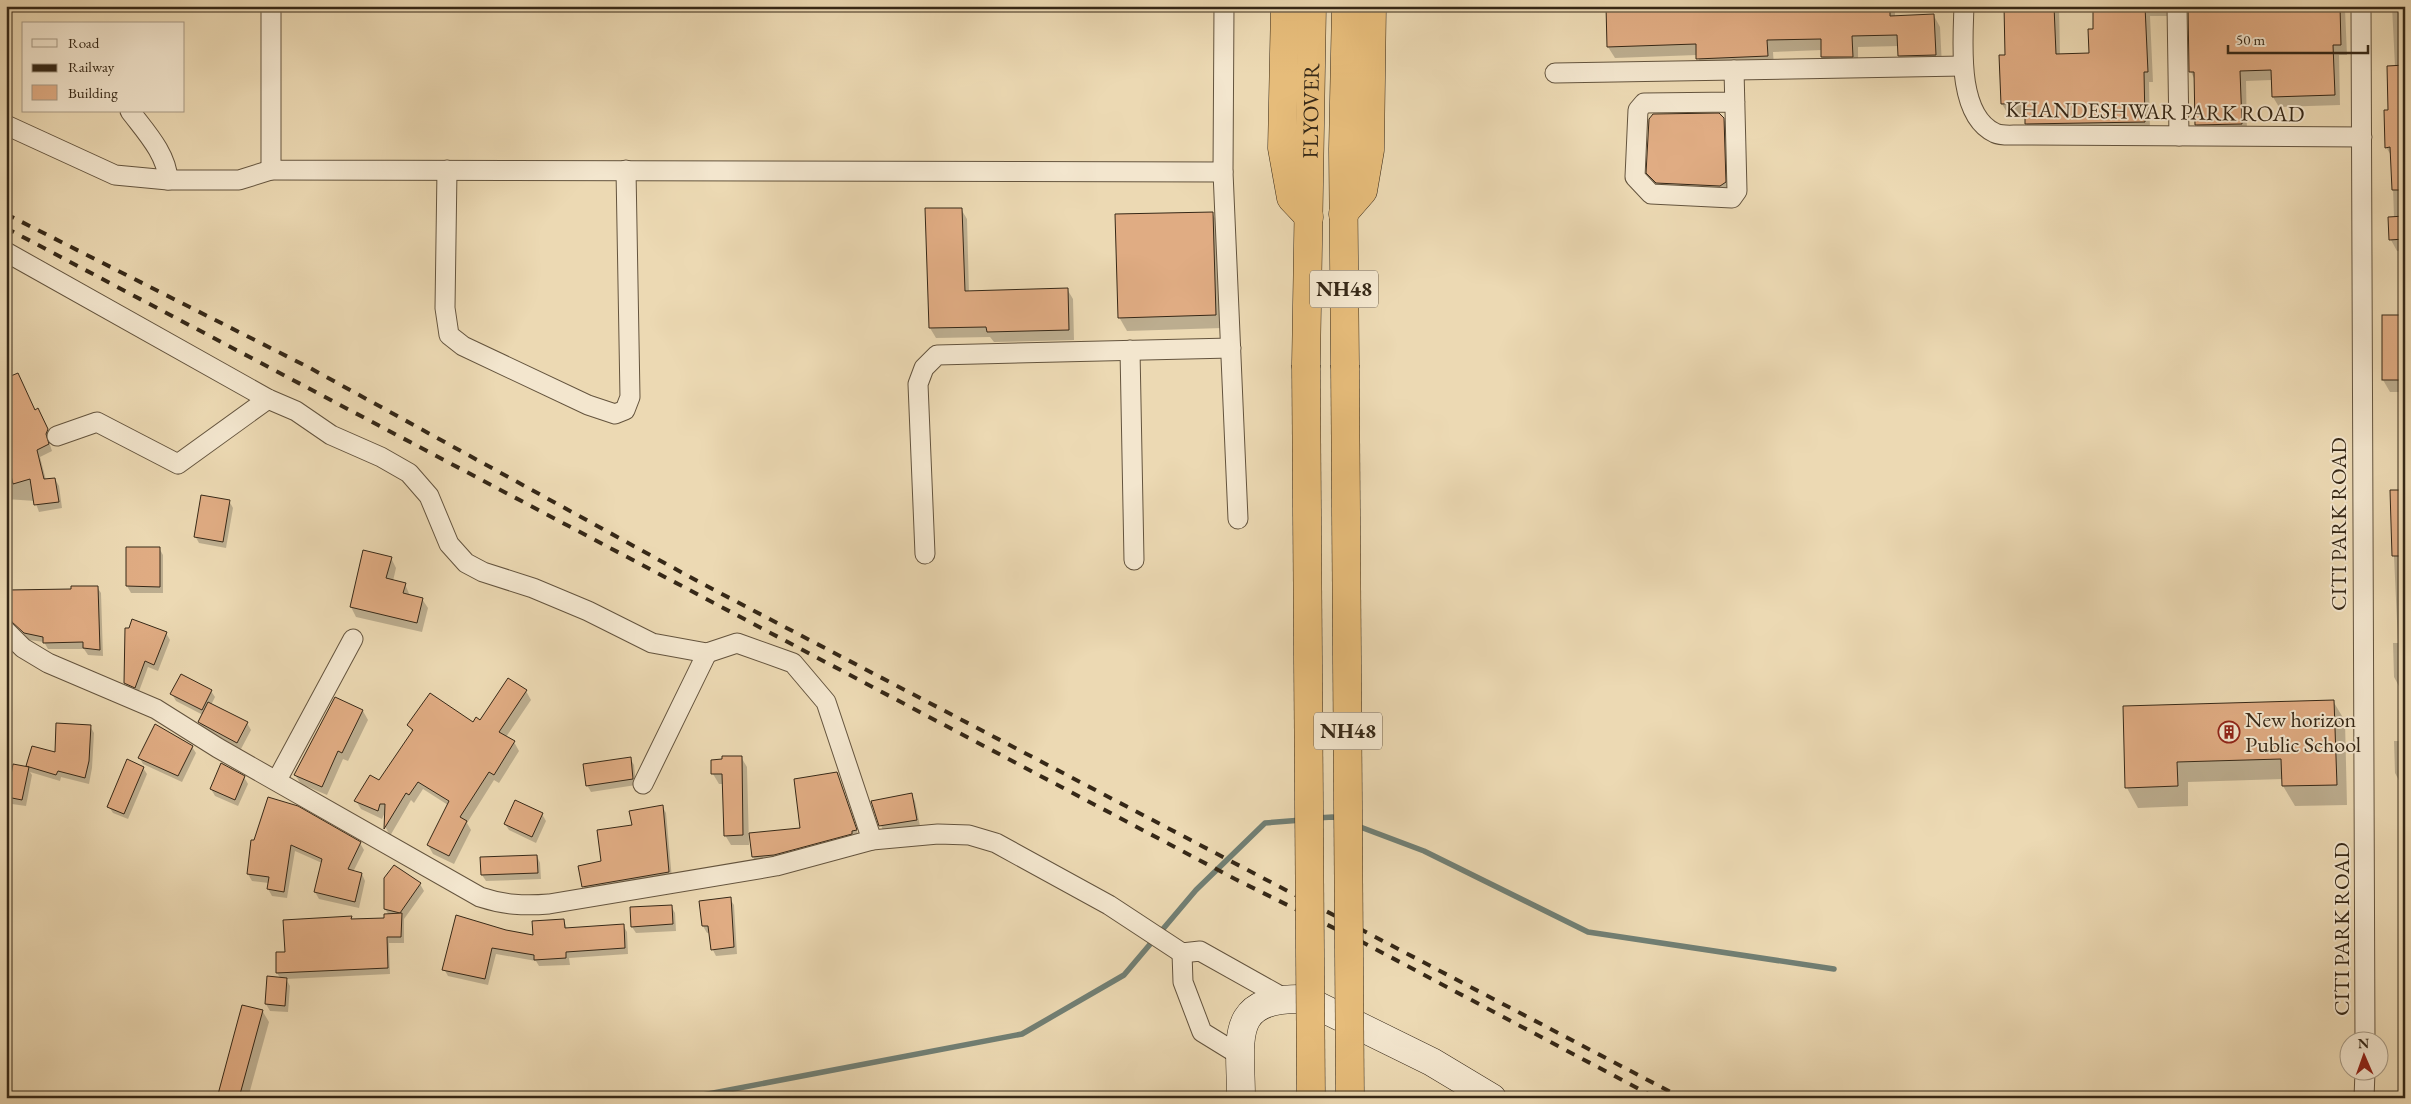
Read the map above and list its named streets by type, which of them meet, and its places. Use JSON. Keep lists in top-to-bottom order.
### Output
{
  "streets": {
    "highway": ["FLYOVER", "NH48"],
    "street": ["KHANDESHWAR PARK ROAD", "CITI PARK ROAD"]
  },
  "crossings": [
    ["FLYOVER", "NH48"],
    ["KHANDESHWAR PARK ROAD", "CITI PARK ROAD"]
  ],
  "places": {
    "building": ["New horizon Public School"]
  },
  "legend": ["Road", "Railway", "Building"],
  "scale_bar": "50 m",
  "north": "top"
}
